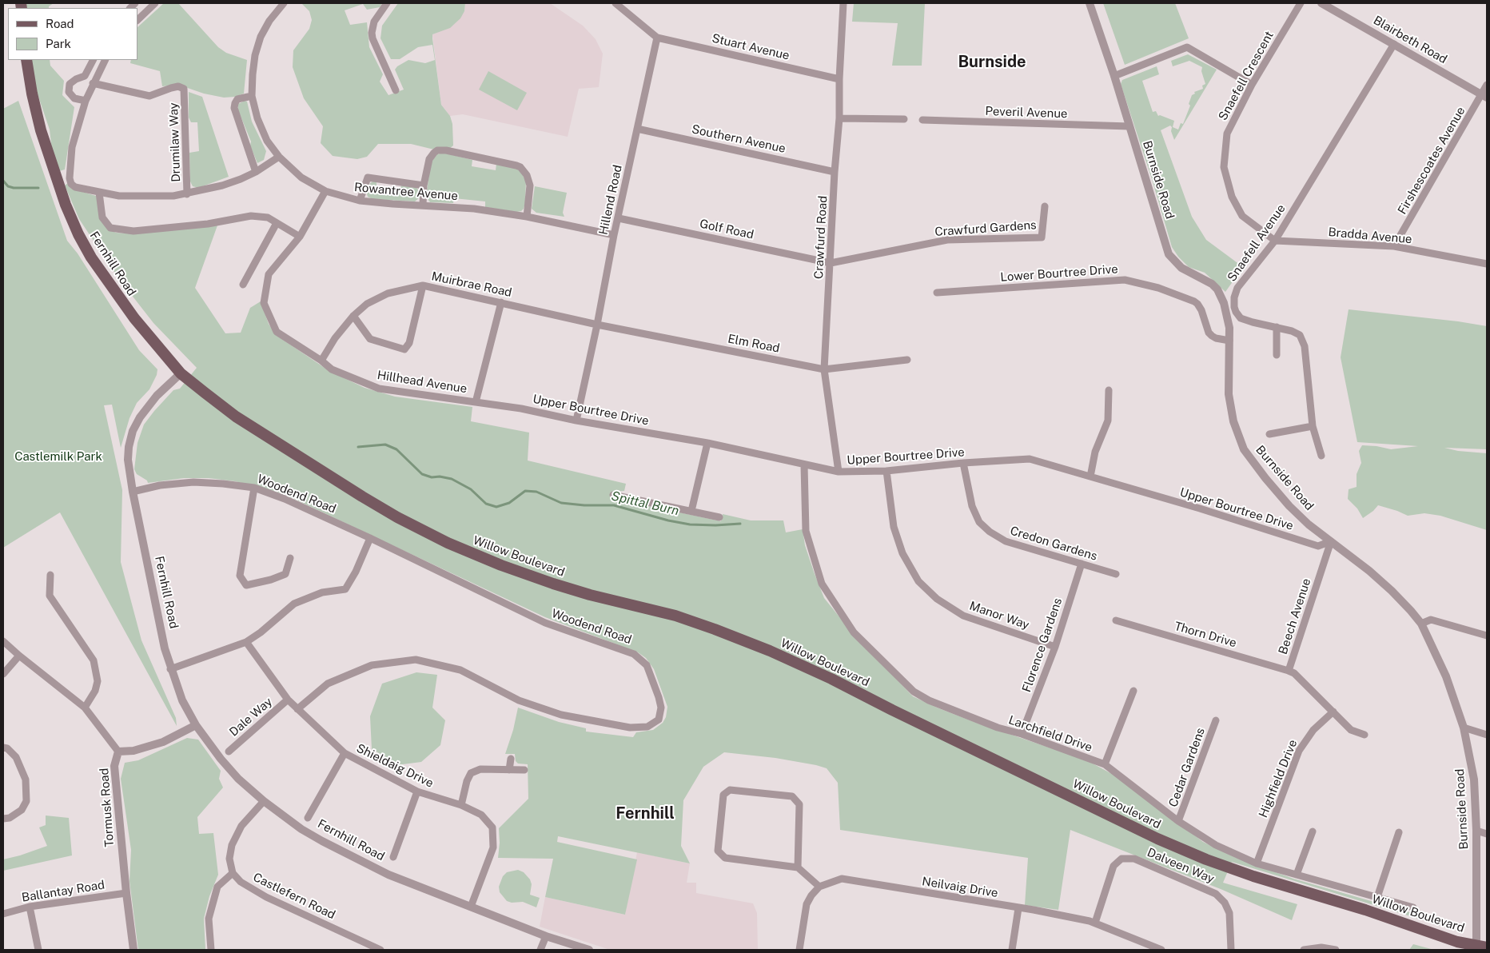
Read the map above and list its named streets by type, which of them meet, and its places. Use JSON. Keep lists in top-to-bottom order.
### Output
{
  "streets": {
    "main road": ["Fernhill Road", "Willow Boulevard"],
    "street": [
      "Blairbeth Road",
      "Stuart Avenue",
      "Snaefell Crescent",
      "Peveril Avenue",
      "Southern Avenue",
      "Drumilaw Way",
      "Firshescoates Avenue",
      "Burnside Road",
      "Rowantree Avenue",
      "Hillend Road",
      "Crawfurd Gardens",
      "Golf Road",
      "Bradda Avenue",
      "Crawfurd Road",
      "Snaefell Avenue",
      "Lower Bourtree Drive",
      "Muirbrae Road",
      "Elm Road",
      "Hillhead Avenue",
      "Upper Bourtree Drive",
      "Woodend Road",
      "Credon Gardens",
      "Manor Way",
      "Beech Avenue",
      "Thorn Drive",
      "Florence Gardens",
      "Dale Way",
      "Larchfield Drive",
      "Shieldaig Drive",
      "Cedar Gardens",
      "Highfield Drive",
      "Tormusk Road",
      "Dalveen Way",
      "Neilvaig Drive",
      "Ballantay Road",
      "Castlefern Road"
    ]
  },
  "crossings": [
    ["Blairbeth Road", "Firshescoates Avenue"],
    ["Blairbeth Road", "Snaefell Avenue"],
    ["Stuart Avenue", "Hillend Road"],
    ["Stuart Avenue", "Crawfurd Road"],
    ["Snaefell Crescent", "Bradda Avenue"],
    ["Snaefell Crescent", "Snaefell Avenue"],
    ["Peveril Avenue", "Burnside Road"],
    ["Southern Avenue", "Hillend Road"],
    ["Southern Avenue", "Crawfurd Road"],
    ["Firshescoates Avenue", "Bradda Avenue"],
    ["Burnside Road", "Lower Bourtree Drive"],
    ["Burnside Road", "Upper Bourtree Drive"],
    ["Burnside Road", "Willow Boulevard"],
    ["Burnside Road", "Beech Avenue"],
    ["Rowantree Avenue", "Hillend Road"],
    ["Rowantree Avenue", "Hillhead Avenue"],
    ["Hillend Road", "Golf Road"],
    ["Hillend Road", "Muirbrae Road"],
    ["Hillend Road", "Elm Road"],
    ["Hillend Road", "Upper Bourtree Drive"],
    ["Crawfurd Gardens", "Golf Road"],
    ["Crawfurd Gardens", "Crawfurd Road"],
    ["Golf Road", "Crawfurd Road"],
    ["Bradda Avenue", "Snaefell Avenue"],
    ["Crawfurd Road", "Elm Road"],
    ["Crawfurd Road", "Upper Bourtree Drive"],
    ["Fernhill Road", "Woodend Road"],
    ["Fernhill Road", "Willow Boulevard"],
    ["Fernhill Road", "Shieldaig Drive"],
    ["Muirbrae Road", "Elm Road"],
    ["Muirbrae Road", "Hillhead Avenue"],
    ["Hillhead Avenue", "Upper Bourtree Drive"],
    ["Upper Bourtree Drive", "Credon Gardens"],
    ["Upper Bourtree Drive", "Manor Way"],
    ["Upper Bourtree Drive", "Beech Avenue"],
    ["Upper Bourtree Drive", "Larchfield Drive"],
    ["Woodend Road", "Shieldaig Drive"],
    ["Credon Gardens", "Florence Gardens"],
    ["Manor Way", "Florence Gardens"],
    ["Beech Avenue", "Thorn Drive"],
    ["Beech Avenue", "Highfield Drive"],
    ["Florence Gardens", "Larchfield Drive"],
    ["Dale Way", "Shieldaig Drive"],
    ["Larchfield Drive", "Cedar Gardens"],
    ["Larchfield Drive", "Highfield Drive"],
    ["Tormusk Road", "Ballantay Road"],
    ["Dalveen Way", "Neilvaig Drive"]
  ],
  "districts": ["Burnside", "Fernhill"],
  "water": ["Spittal Burn"],
  "parks": ["Castlemilk Park"],
  "legend": ["Road", "Park"]
}
